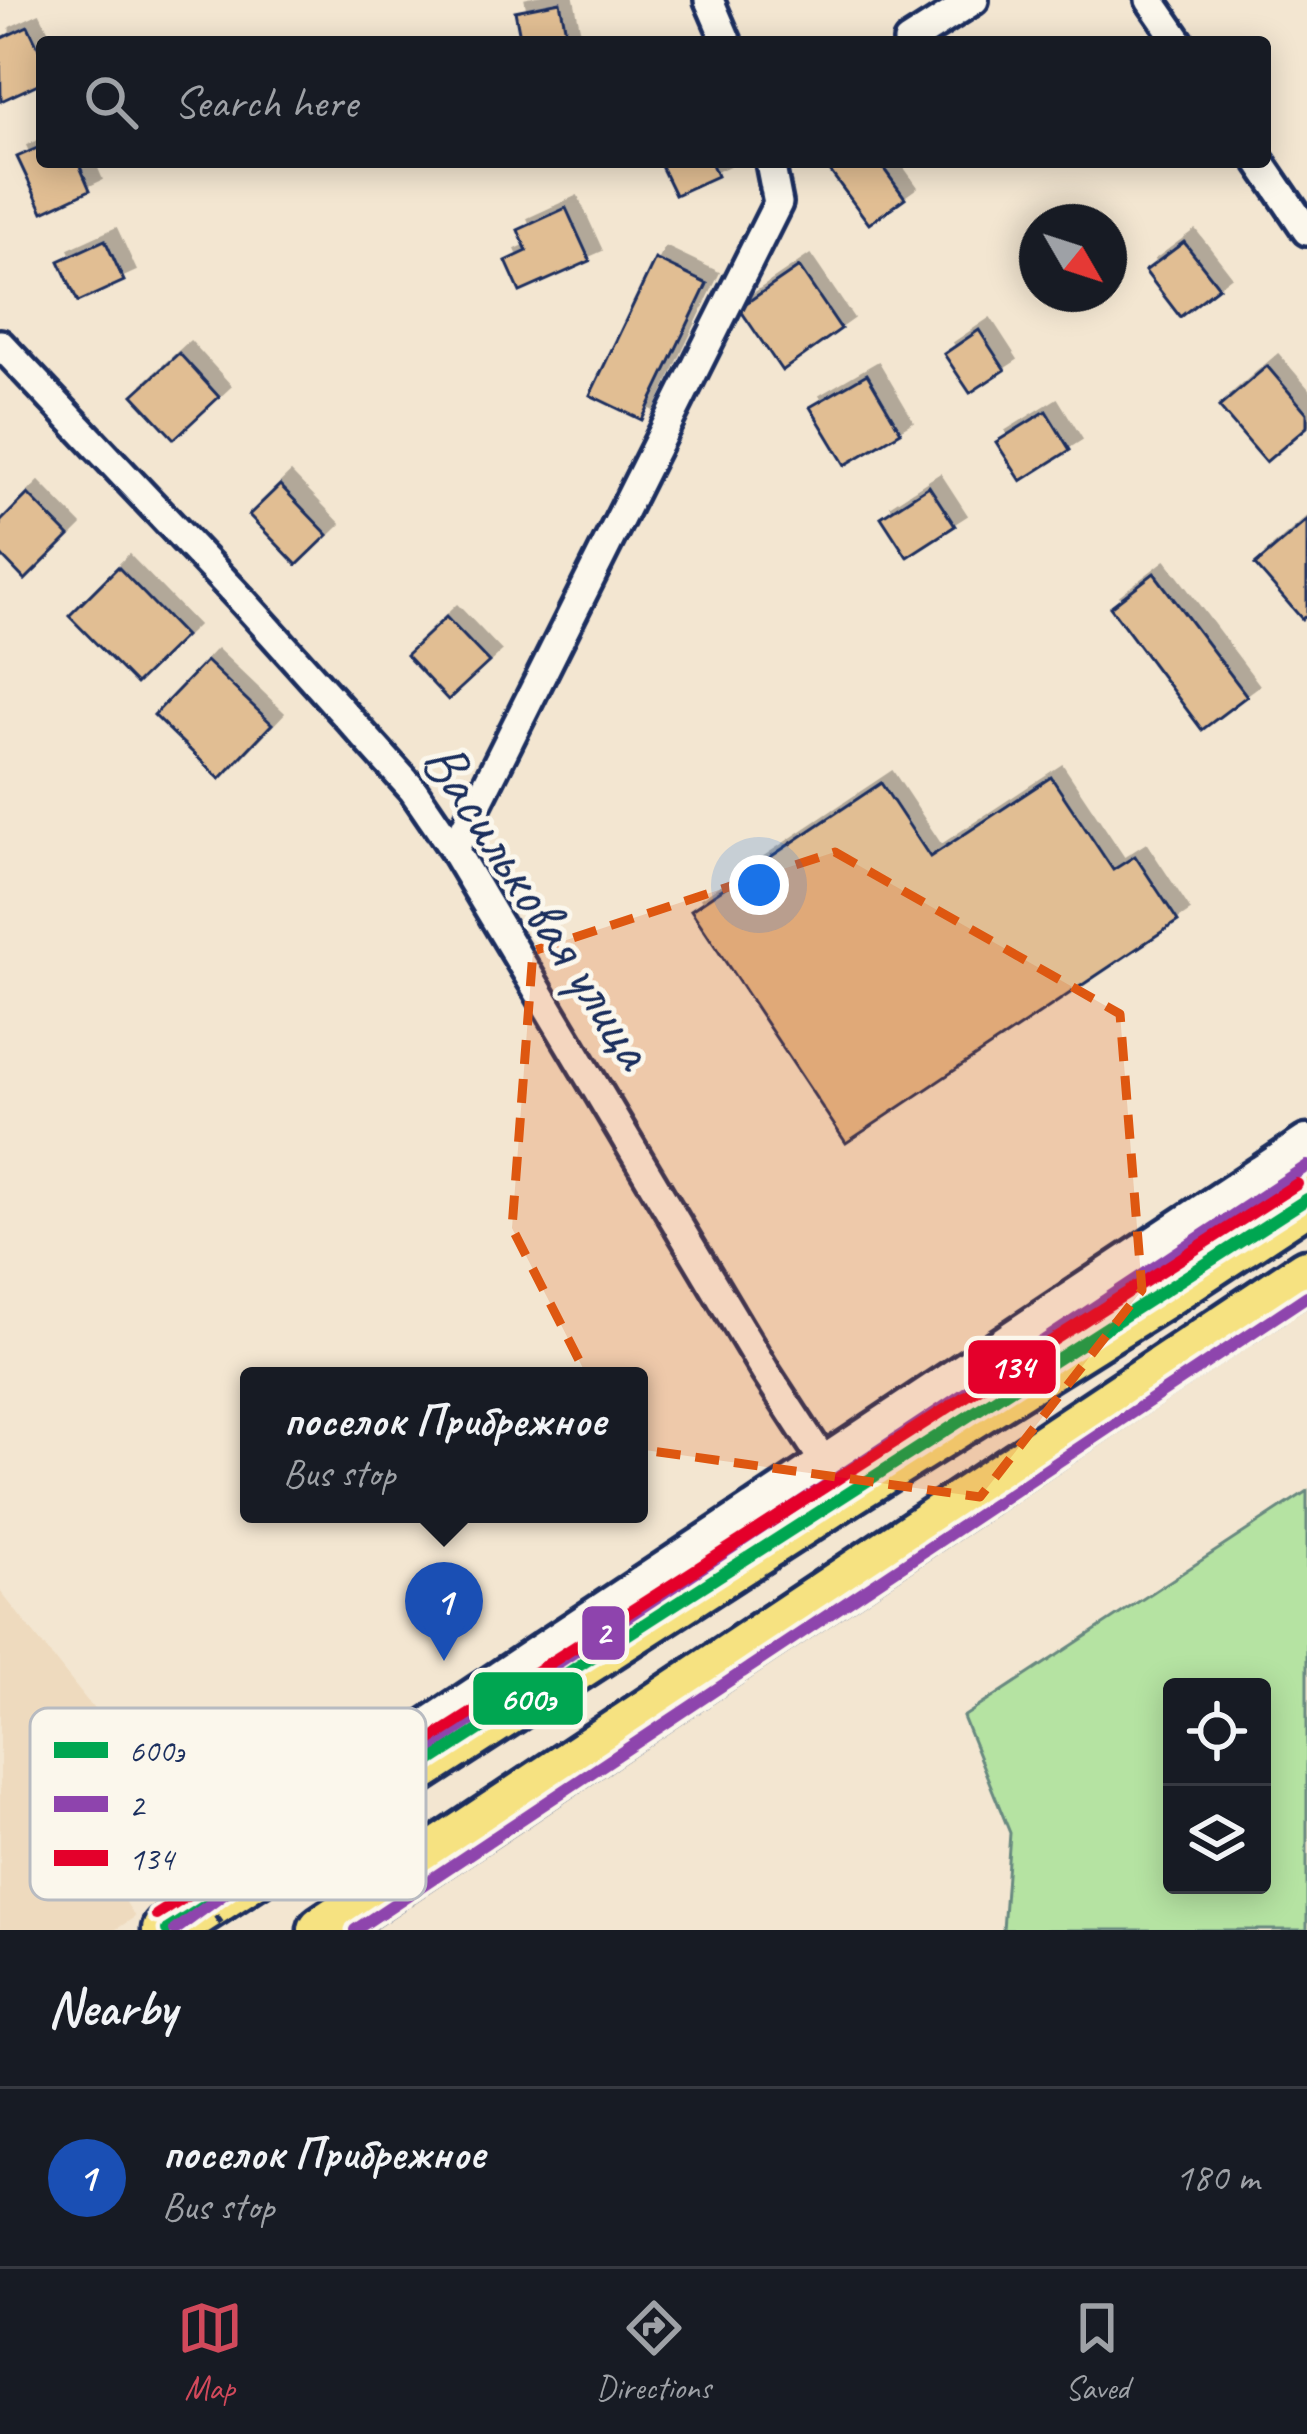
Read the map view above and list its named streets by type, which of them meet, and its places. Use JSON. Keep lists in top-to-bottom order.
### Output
{
  "streets": {
    "street": ["Васильковая улица"]
  },
  "lines": ["transit line 2", "transit line 134", "transit line 600э"],
  "legend": ["600э", "2", "134"],
  "north": "bottom right",
  "page": {
    "search": "Search here",
    "popup": ["поселок Прибрежное", "Bus stop"],
    "pins": "1",
    "heading": "Nearby",
    "list": [
      {
        "mark": "1",
        "name": "поселок Прибрежное",
        "note": "Bus stop",
        "value": "180 m"
      }
    ],
    "nav": ["Map", "Directions", "Saved"]
  }
}
